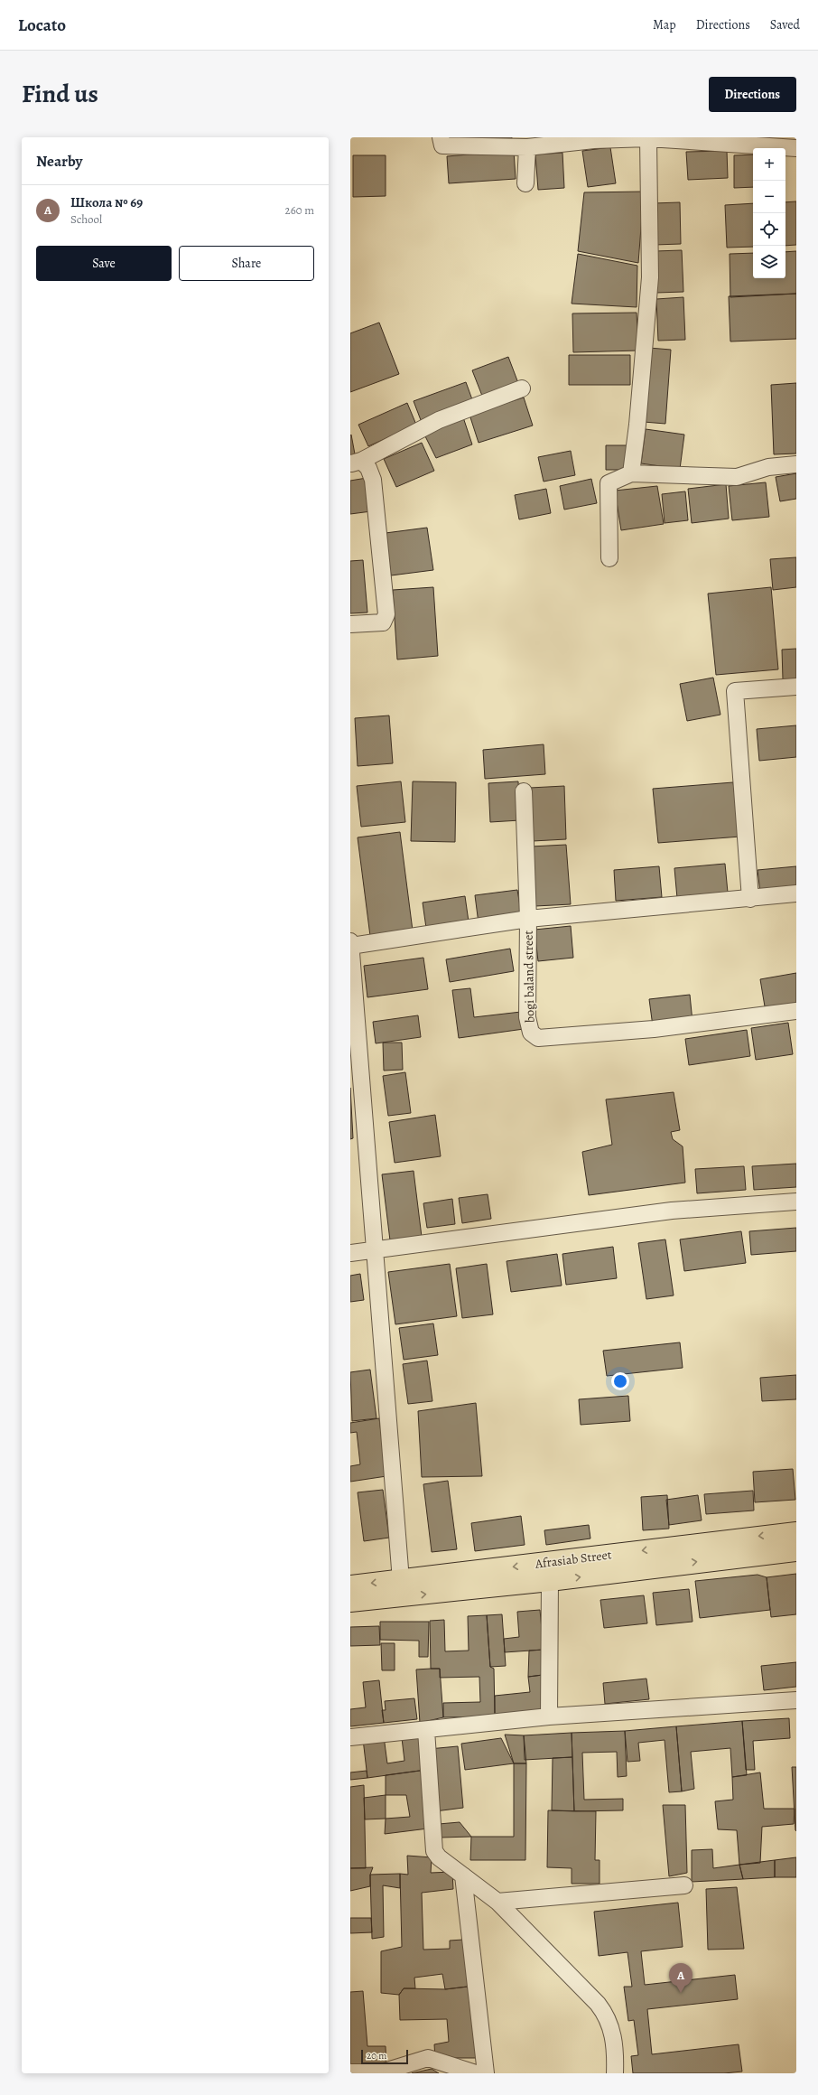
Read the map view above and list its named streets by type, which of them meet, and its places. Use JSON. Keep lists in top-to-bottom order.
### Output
{
  "streets": {
    "main road": ["Afrasiab Street"],
    "street": ["bogi baland street"]
  },
  "scale_bar": "20 m",
  "page": {
    "header": "Locato",
    "nav": ["Map", "Directions", "Saved"],
    "title": "Find us",
    "buttons": [
      "Directions",
      ["Save", "Share"]
    ],
    "heading": "Nearby",
    "map_buttons": ["+", "−"],
    "list": [
      {
        "mark": "A",
        "name": "Школа № 69",
        "note": "School",
        "value": "260 m"
      }
    ],
    "pins": "A",
    "scale": "20 m"
  }
}
